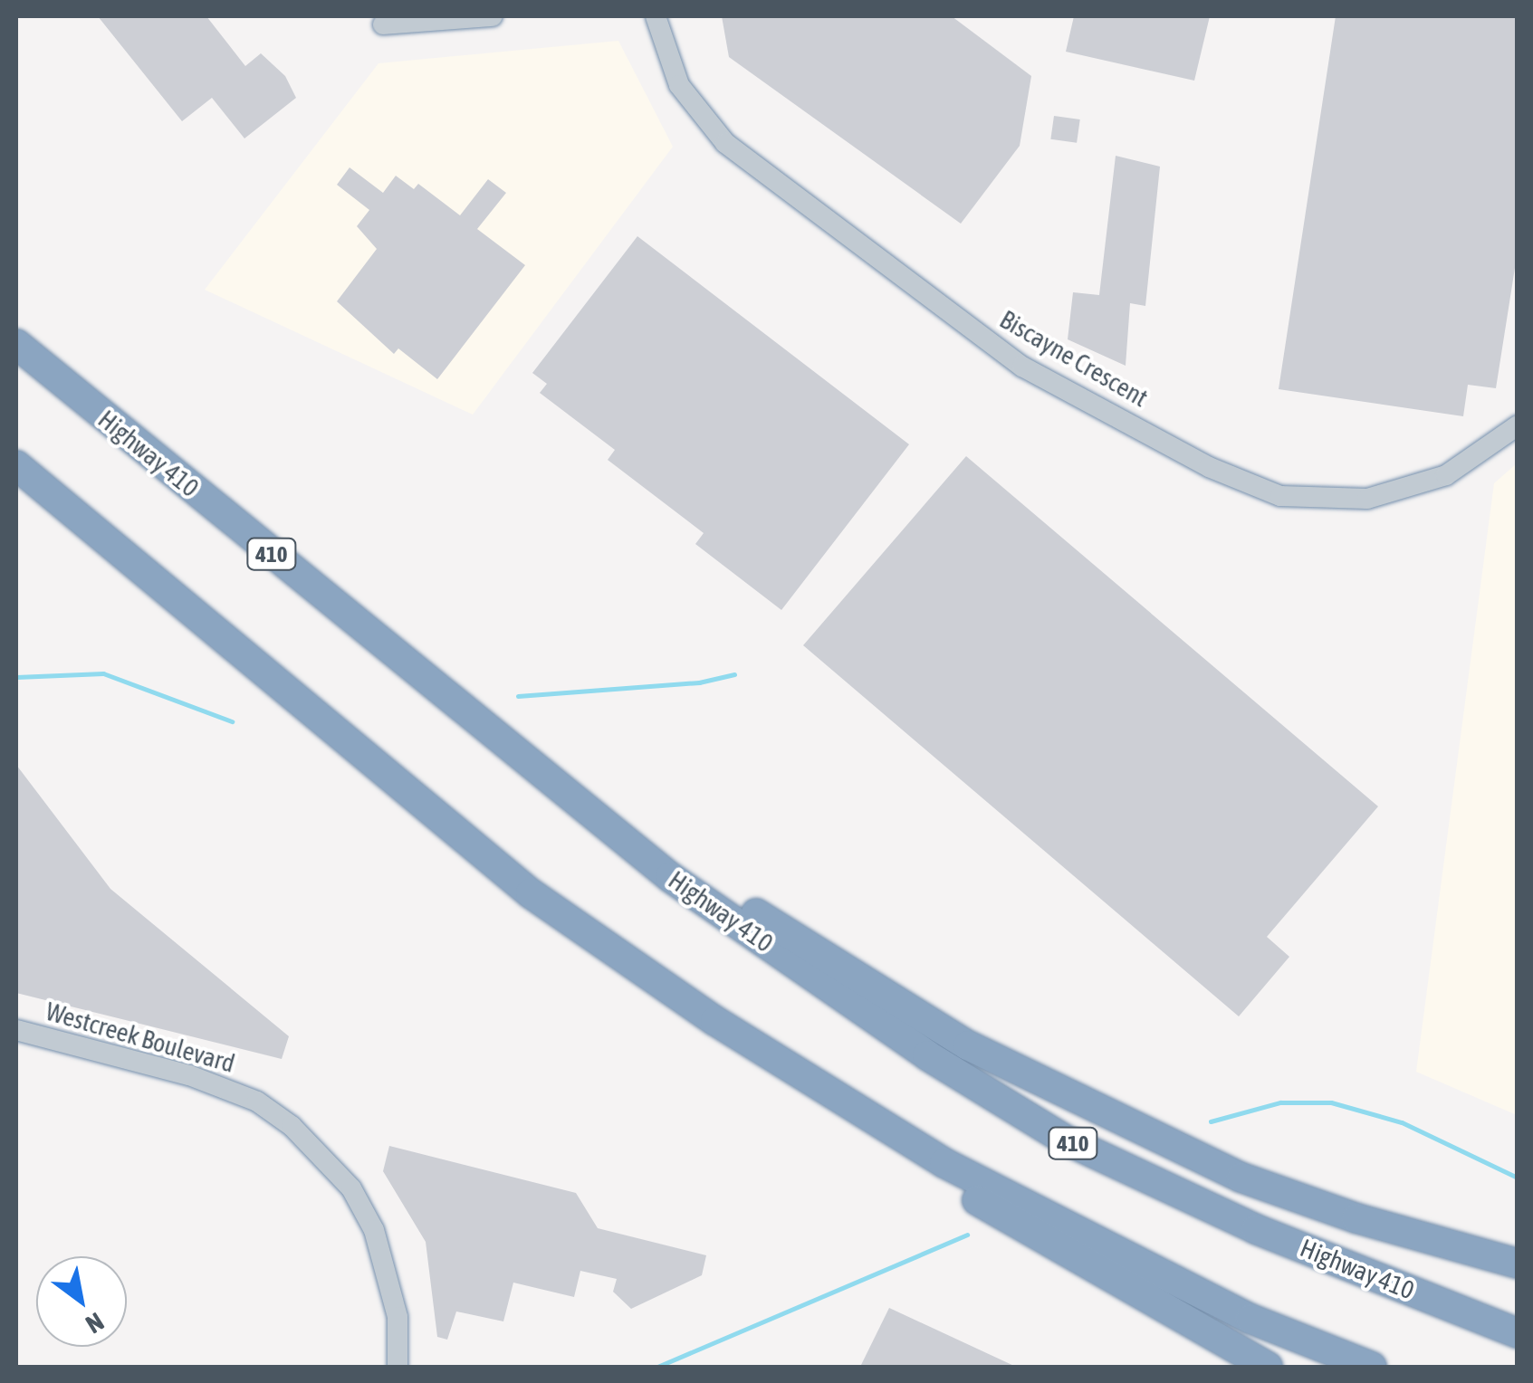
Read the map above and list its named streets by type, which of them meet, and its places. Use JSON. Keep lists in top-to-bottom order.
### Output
{
  "streets": {
    "highway": ["Highway 410", "410"],
    "street": ["Biscayne Crescent", "Westcreek Boulevard"]
  },
  "north": "bottom right"
}
